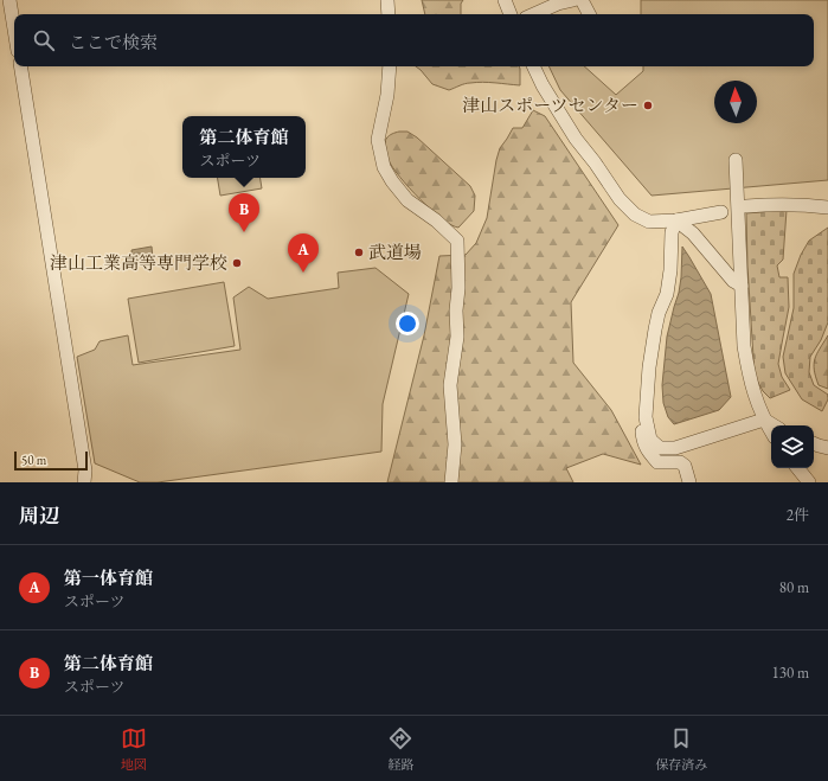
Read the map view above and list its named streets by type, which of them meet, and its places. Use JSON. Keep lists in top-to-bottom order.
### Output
{
  "places": ["津山スポーツセンター", "武道場", "津山工業高等専門学校"],
  "scale_bar": "50 m",
  "north": "top",
  "page": {
    "search": "ここで検索",
    "popup": ["第二体育館", "スポーツ"],
    "pins": ["B", "A"],
    "scale": "50 m",
    "heading": ["周辺", "2件"],
    "list": [
      {
        "mark": "A",
        "name": "第一体育館",
        "note": "スポーツ",
        "value": "80 m"
      },
      {
        "mark": "B",
        "name": "第二体育館",
        "note": "スポーツ",
        "value": "130 m"
      }
    ],
    "nav": ["地図", "経路", "保存済み"]
  }
}
